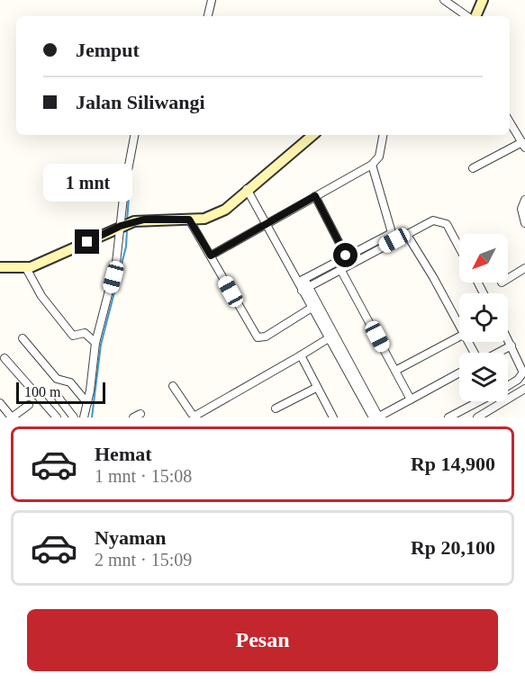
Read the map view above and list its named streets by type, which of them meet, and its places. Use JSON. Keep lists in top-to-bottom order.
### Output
{
  "scale_bar": "100 m",
  "north": "bottom left",
  "page": {
    "banner": ["Jemput", "Jalan Siliwangi"],
    "bubble": "1 mnt",
    "scale": "100 m",
    "list": [
      {
        "name": "Hemat",
        "note": "1 mnt · 15:08",
        "value": "Rp 14,900"
      },
      {
        "name": "Nyaman",
        "note": "2 mnt · 15:09",
        "value": "Rp 20,100"
      }
    ],
    "buttons": "Pesan"
  }
}
